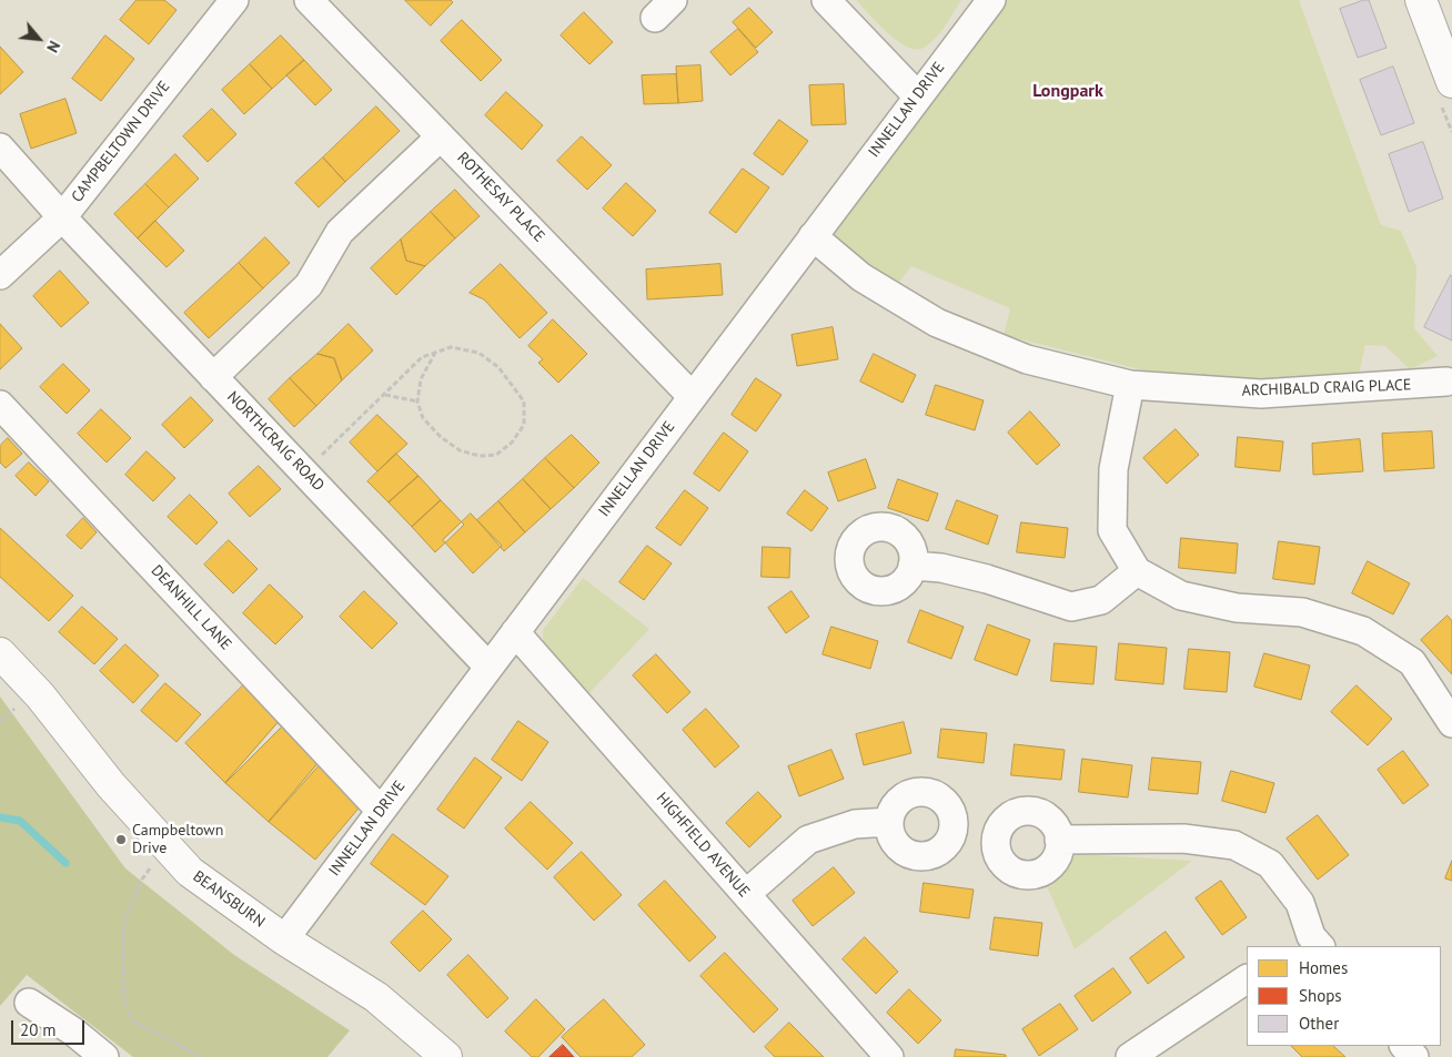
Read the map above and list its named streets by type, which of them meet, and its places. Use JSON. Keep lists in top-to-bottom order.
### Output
{
  "streets": {
    "main road": ["BEANSBURN"],
    "street": [
      "INNELLAN DRIVE",
      "CAMPBELTOWN DRIVE",
      "ROTHESAY PLACE",
      "ARCHIBALD CRAIG PLACE",
      "NORTHCRAIG ROAD",
      "DEANHILL LANE",
      "HIGHFIELD AVENUE"
    ]
  },
  "crossings": [
    ["INNELLAN DRIVE", "ROTHESAY PLACE"],
    ["INNELLAN DRIVE", "ARCHIBALD CRAIG PLACE"],
    ["INNELLAN DRIVE", "NORTHCRAIG ROAD"],
    ["INNELLAN DRIVE", "DEANHILL LANE"],
    ["INNELLAN DRIVE", "HIGHFIELD AVENUE"],
    ["INNELLAN DRIVE", "BEANSBURN"],
    ["CAMPBELTOWN DRIVE", "NORTHCRAIG ROAD"]
  ],
  "districts": ["Longpark"],
  "places": ["Campbeltown Drive"],
  "legend": ["Homes", "Shops", "Other"],
  "scale_bar": "20 m",
  "north": "bottom right"
}
